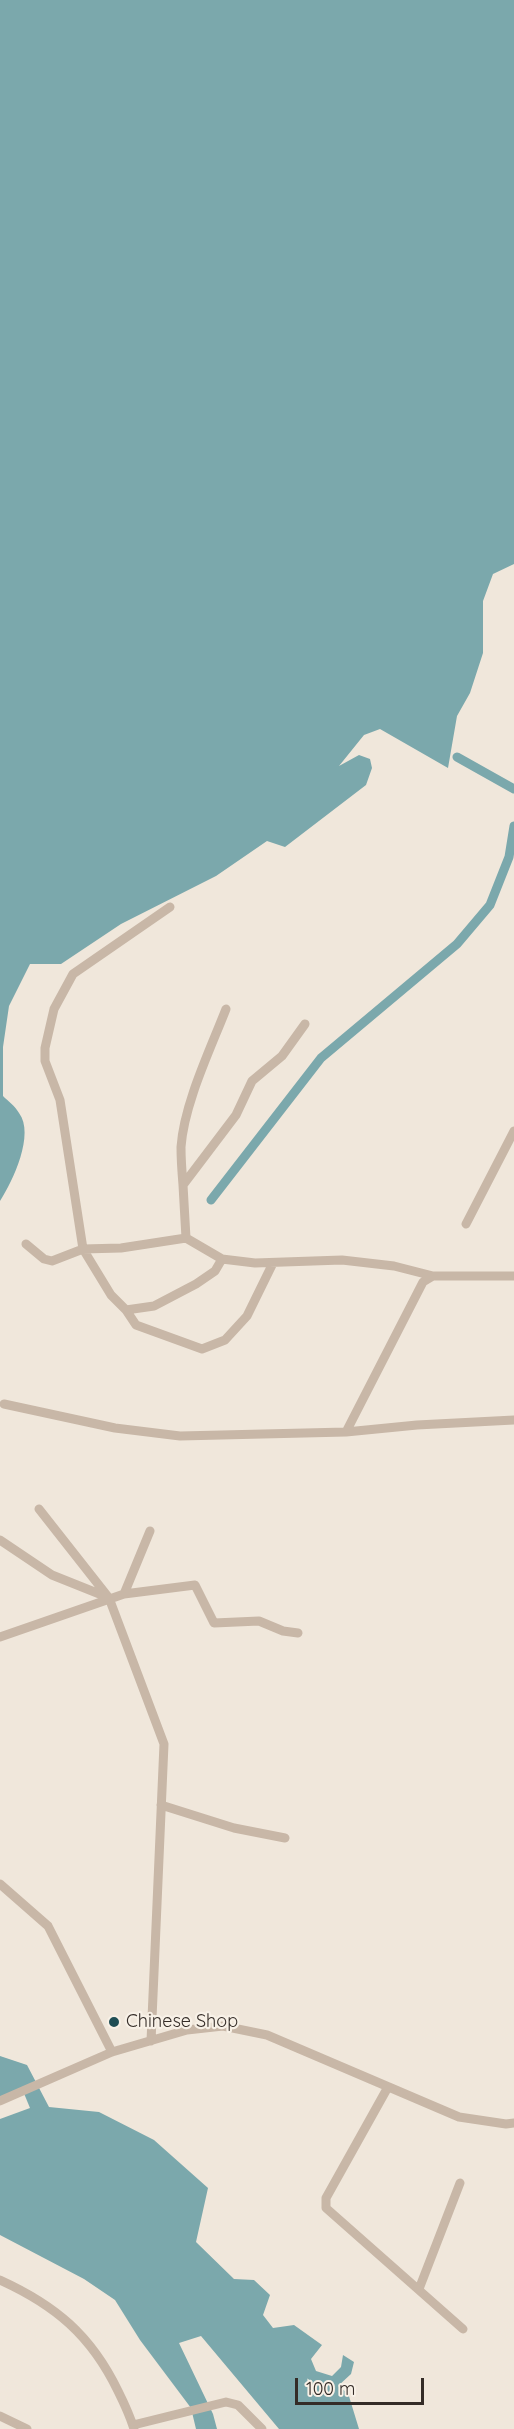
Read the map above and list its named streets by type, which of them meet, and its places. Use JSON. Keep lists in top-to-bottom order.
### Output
{
  "places": ["Chinese Shop"],
  "scale_bar": "100 m"
}
